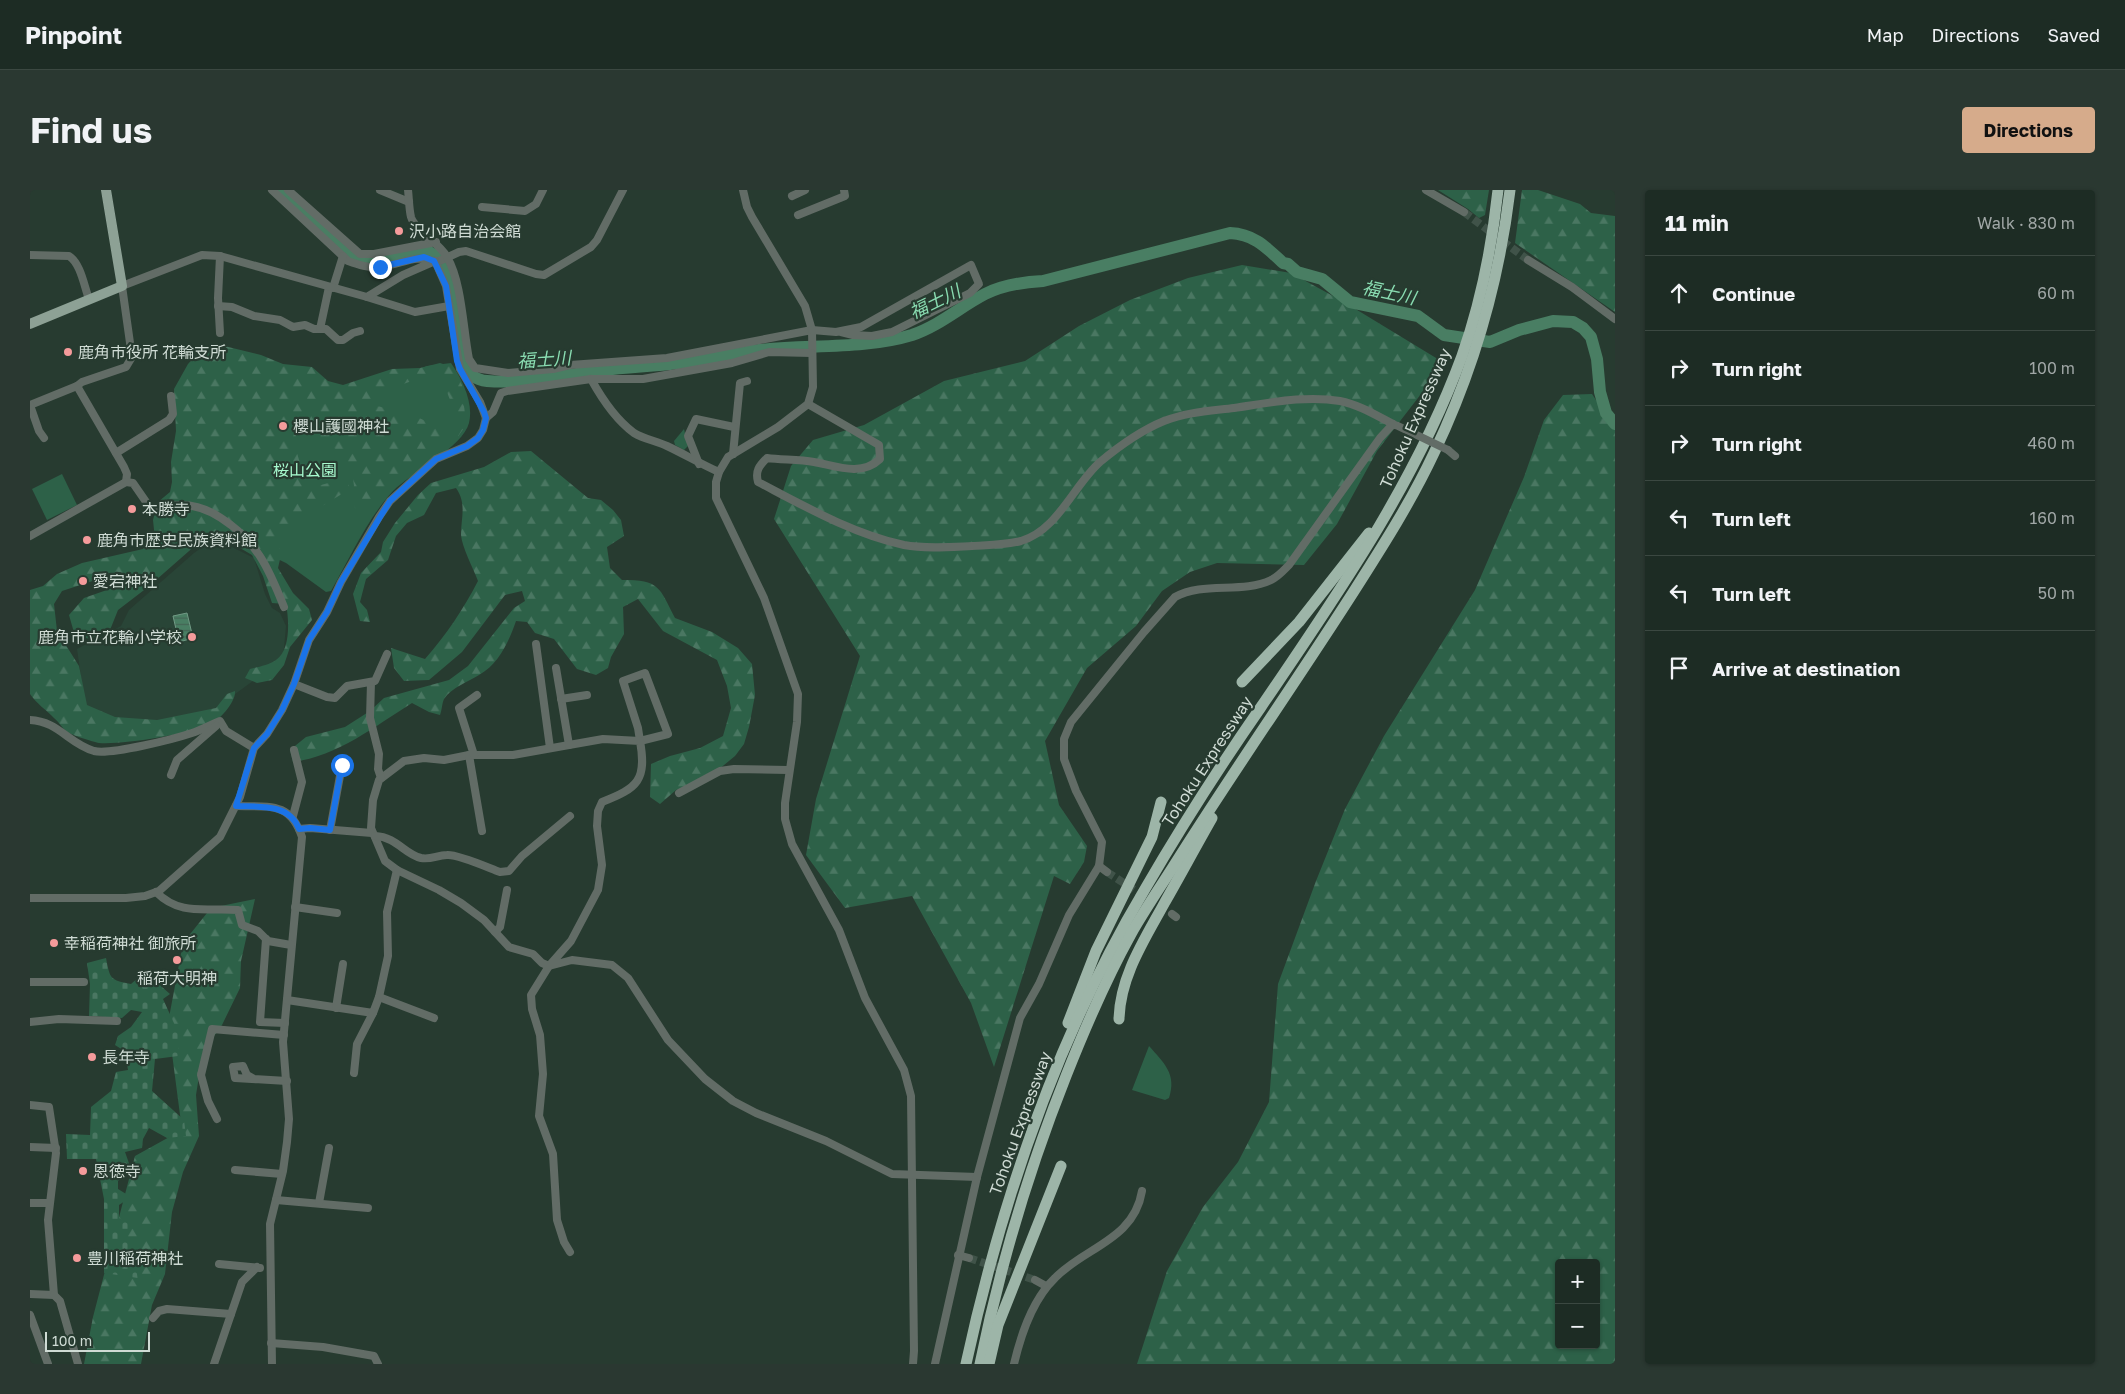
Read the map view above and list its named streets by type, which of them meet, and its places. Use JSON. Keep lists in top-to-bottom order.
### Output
{
  "streets": {
    "highway": ["Tohoku Expressway"]
  },
  "water": ["福士川"],
  "parks": ["桜山公園"],
  "places": [
    "沢小路自治会館",
    "鹿角市役所 花輪支所",
    "櫻山護國神社",
    "本勝寺",
    "鹿角市歴史民族資料館",
    "愛宕神社",
    "鹿角市立花輪小学校",
    "幸稲荷神社 御旅所",
    "稲荷大明神",
    "長年寺",
    "恩徳寺",
    "豊川稲荷神社"
  ],
  "scale_bar": "100 m",
  "page": {
    "header": "Pinpoint",
    "nav": ["Map", "Directions", "Saved"],
    "buttons": "Directions",
    "title": "Find us",
    "heading": ["11 min", "Walk · 830 m"],
    "list": [
      ["Continue", "60 m"],
      ["Turn right", "100 m"],
      ["Turn right", "460 m"],
      ["Turn left", "160 m"],
      ["Turn left", "50 m"],
      "Arrive at destination"
    ],
    "map_buttons": ["+", "−"],
    "scale": "100 m"
  }
}
